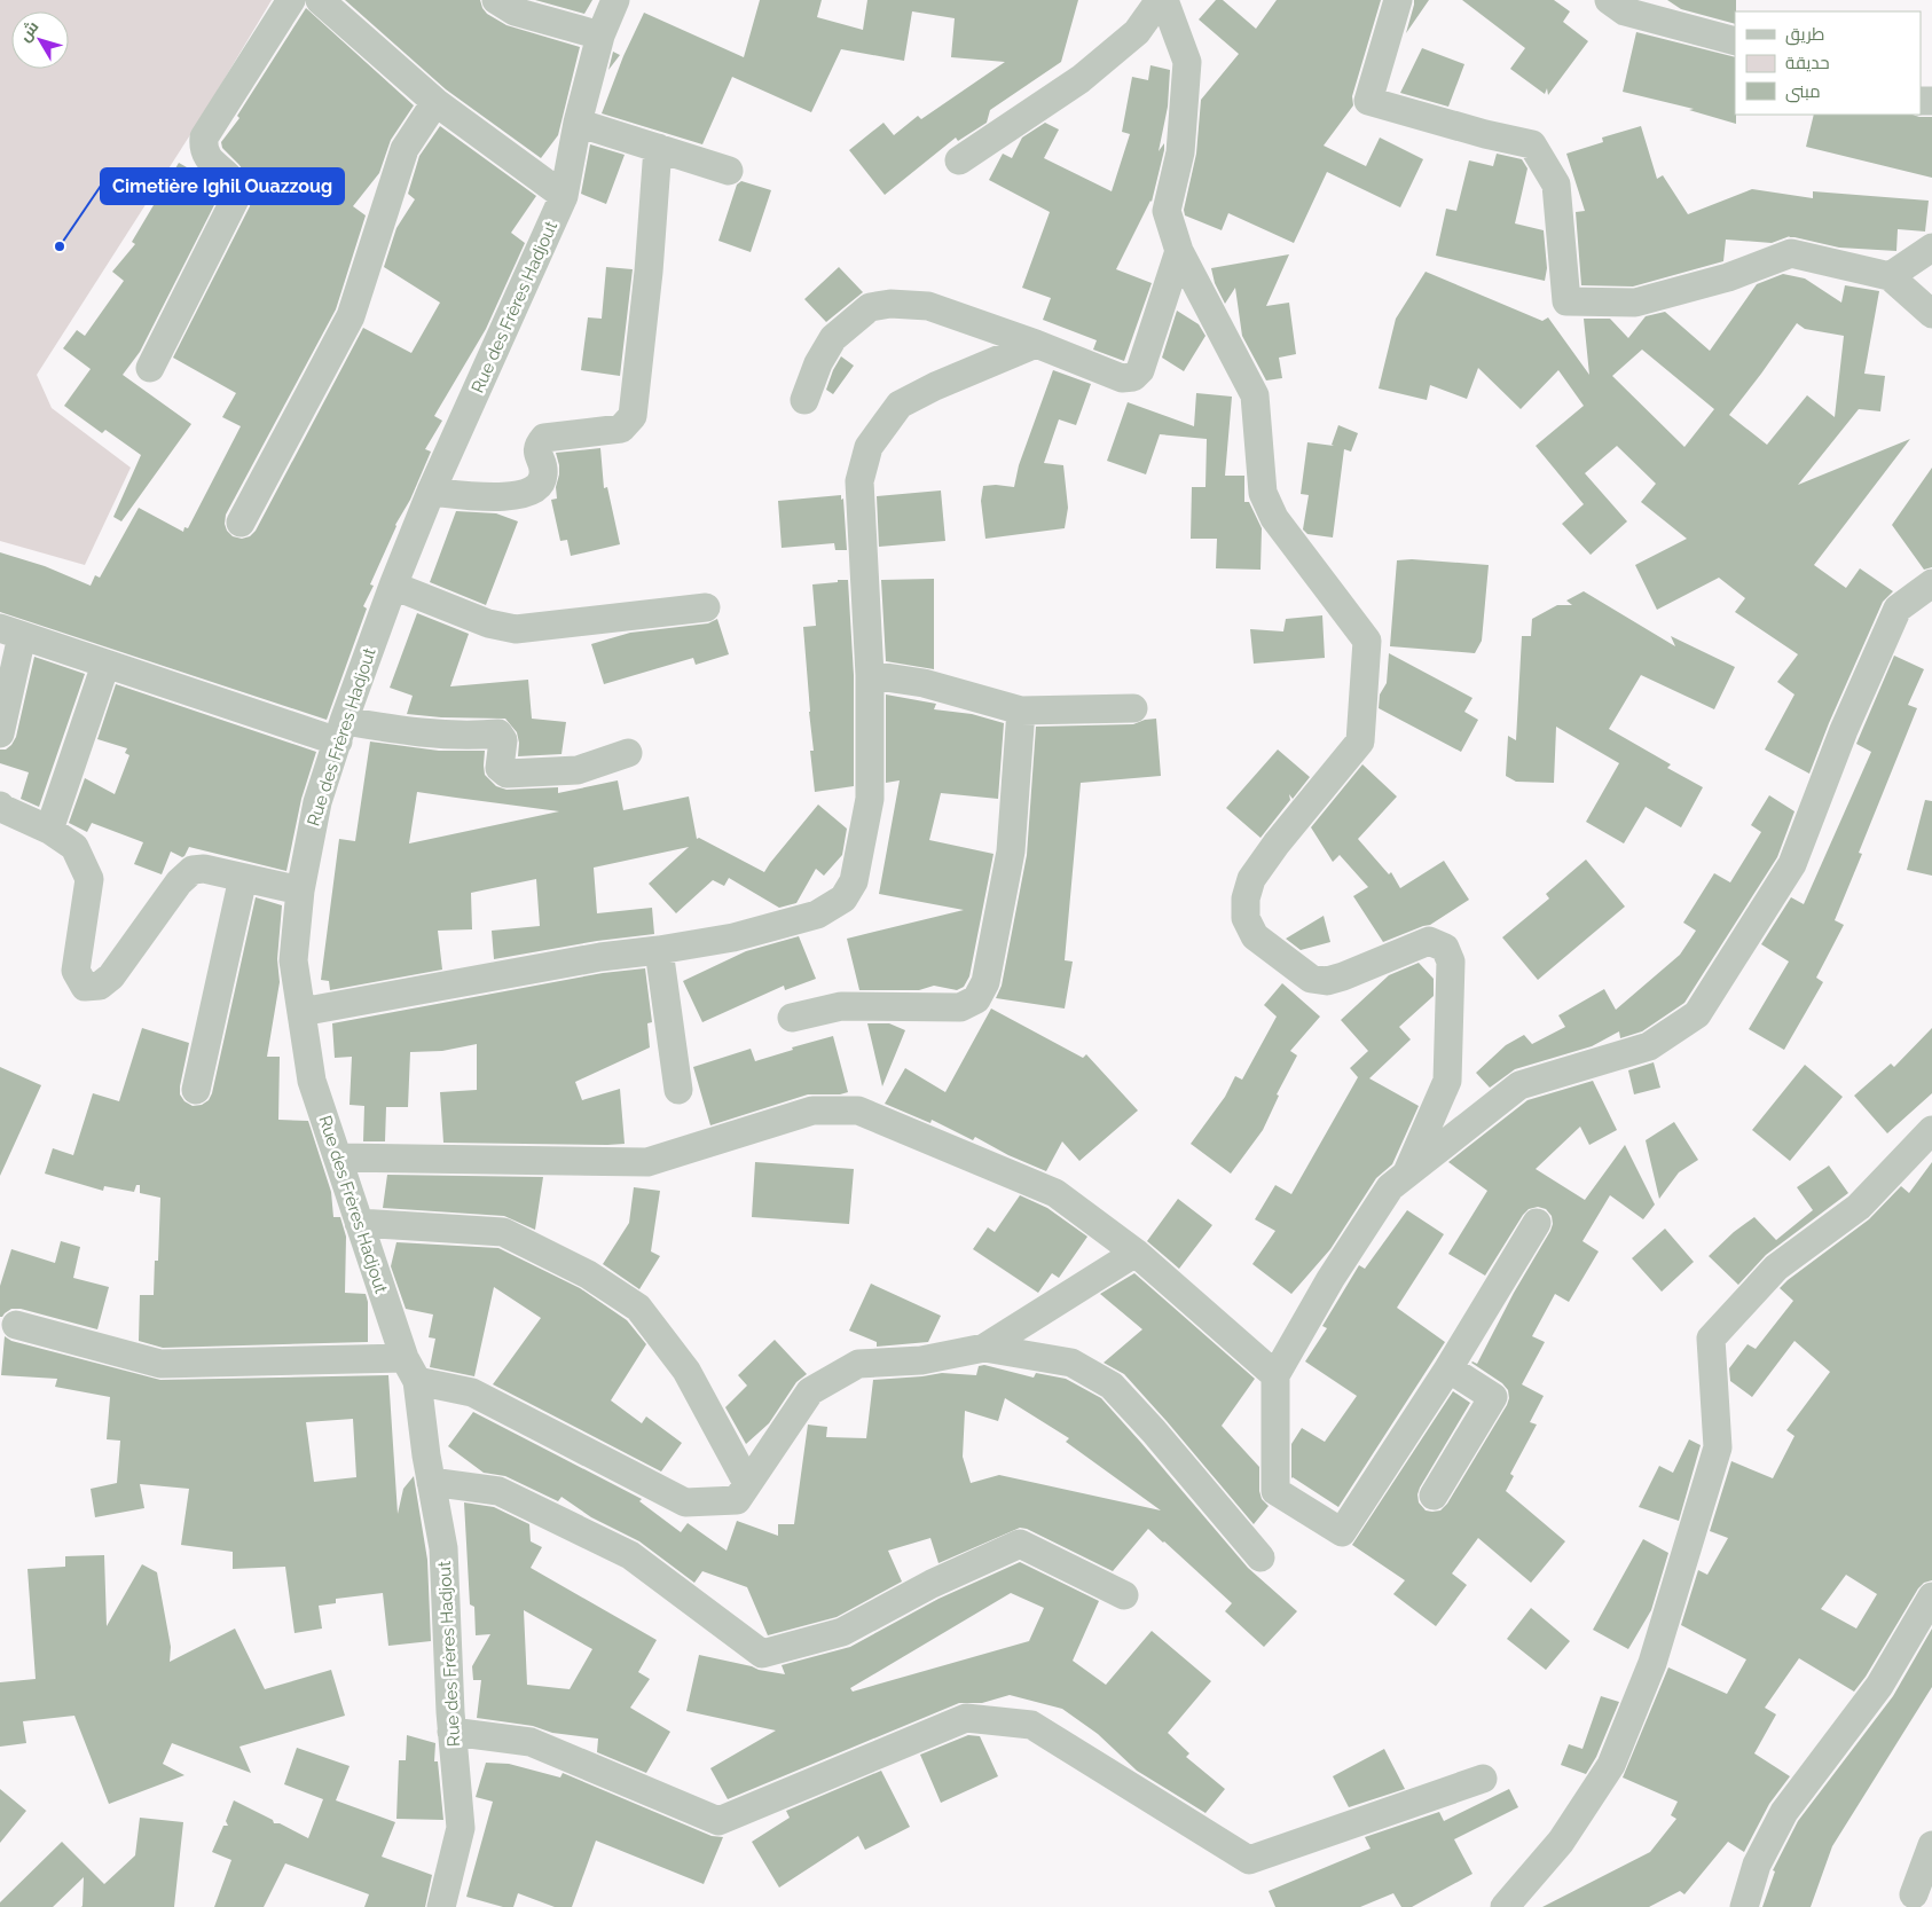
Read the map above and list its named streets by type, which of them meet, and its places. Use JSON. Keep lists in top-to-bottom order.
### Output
{
  "streets": {
    "street": ["Rue des Frères Hadjout"]
  },
  "places": ["Cimetière Ighil Ouazzoug"],
  "legend": ["طريق", "حديقة", "مبنى"],
  "north": "top left"
}
